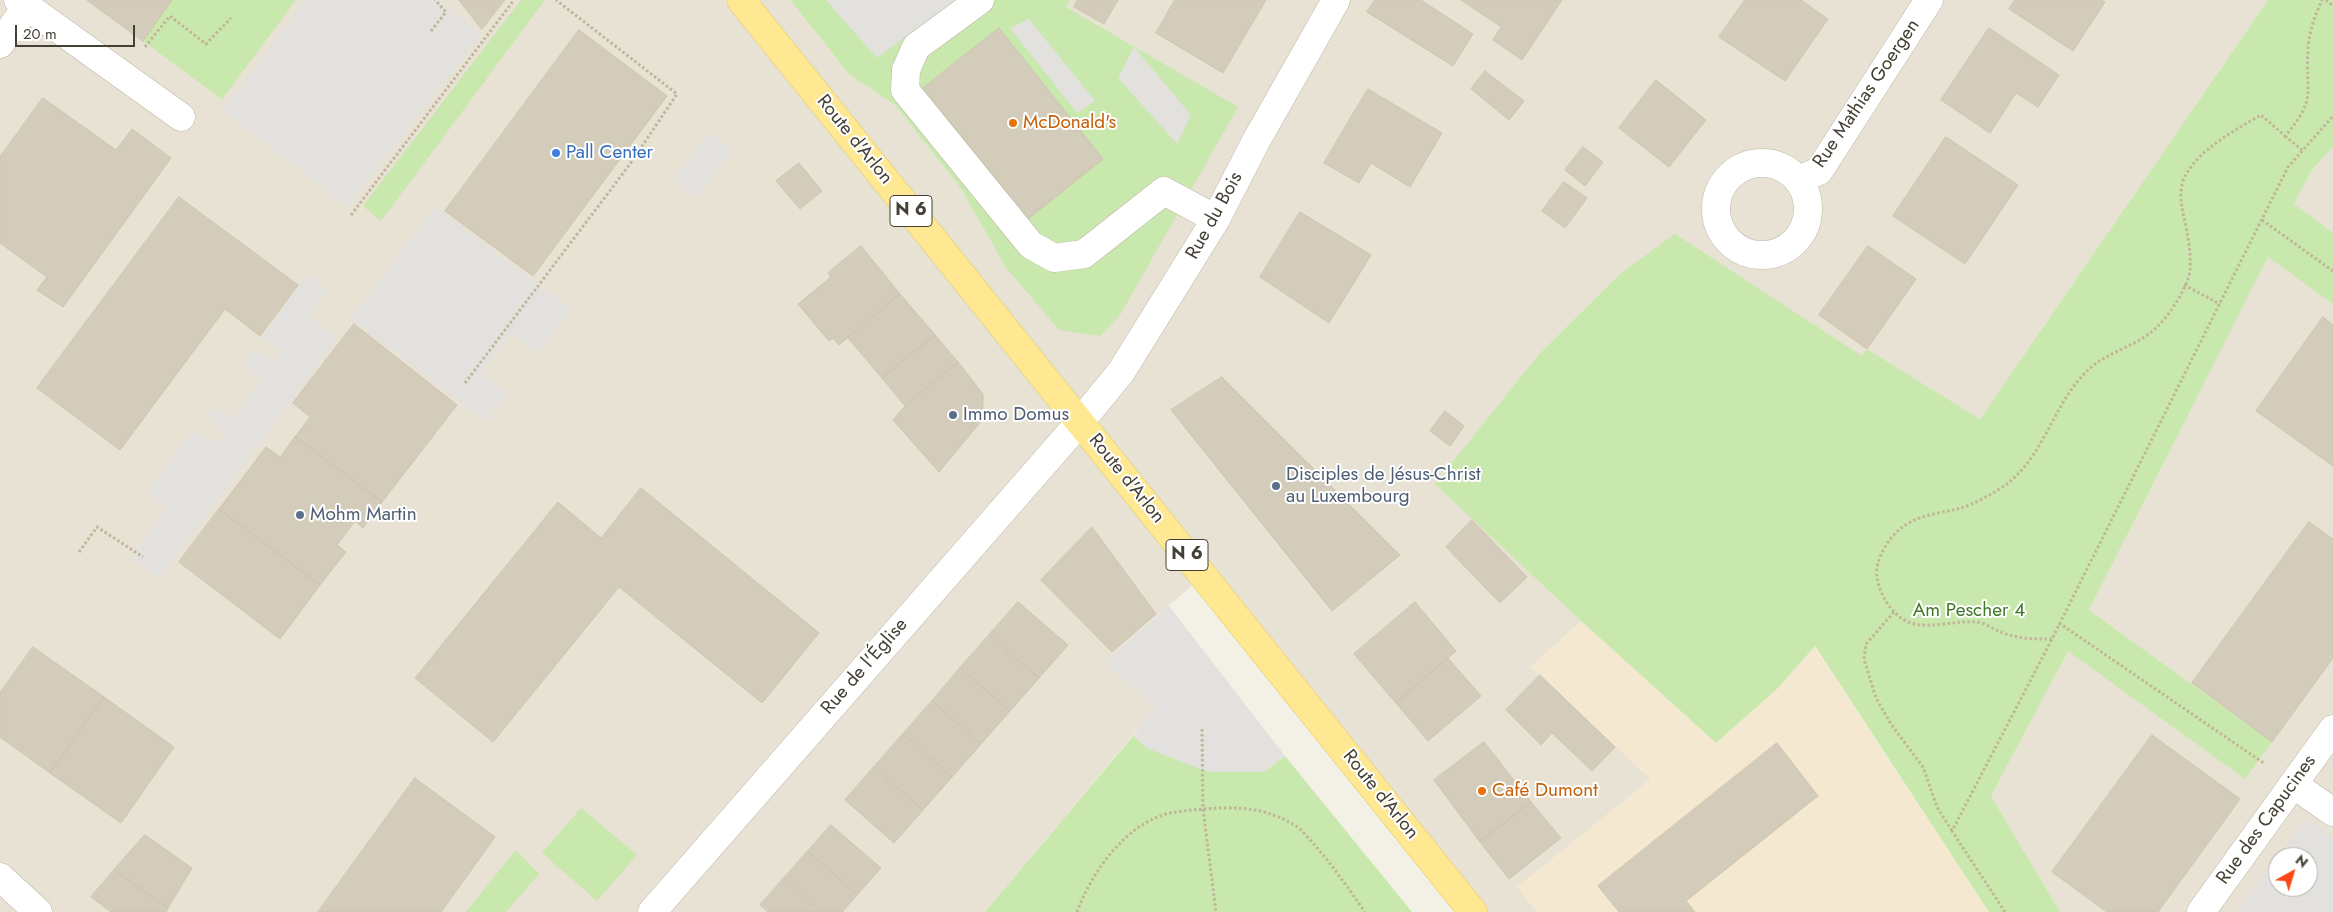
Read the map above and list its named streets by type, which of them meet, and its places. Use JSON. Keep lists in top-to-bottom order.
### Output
{
  "streets": {
    "main road": ["Route d'Arlon", "N 6"],
    "street": [
      "Rue Mathias Goergen",
      "Rue du Bois",
      "Rue de l'Église",
      "Rue des Capucines"
    ]
  },
  "crossings": [
    ["Route d'Arlon", "Rue du Bois"],
    ["Route d'Arlon", "Rue de l'Église"],
    ["Rue du Bois", "Rue de l'Église"]
  ],
  "parks": ["Am Pescher 4"],
  "places": [
    "McDonald's",
    "Pall Center",
    "Immo Domus",
    "Disciples de Jésus-Christ au Luxembourg",
    "Mohm Martin",
    "Café Dumont"
  ],
  "scale_bar": "20 m",
  "north": "top right"
}
